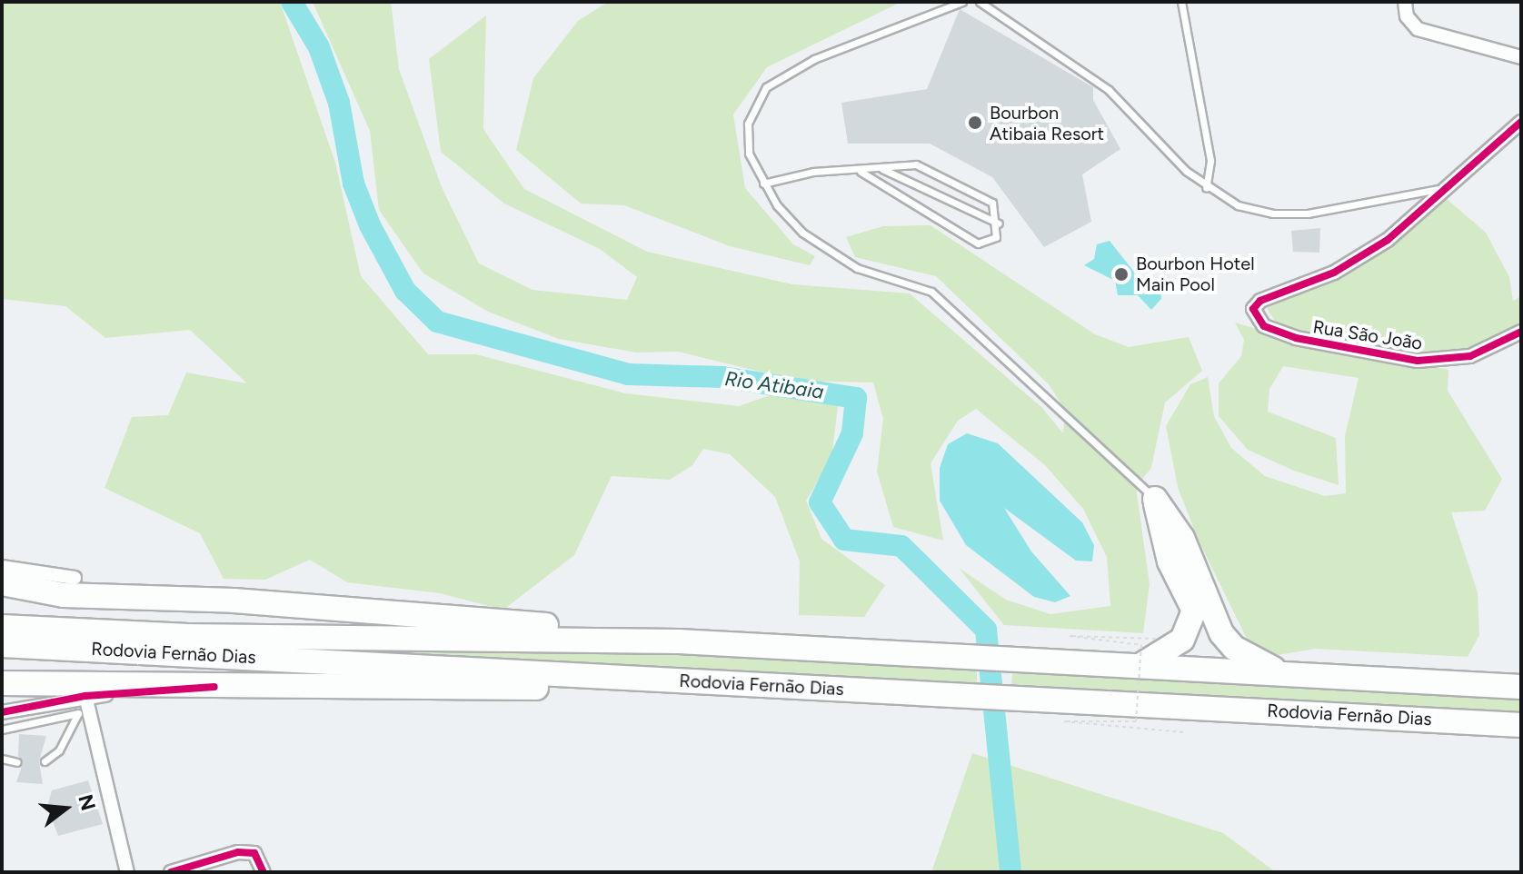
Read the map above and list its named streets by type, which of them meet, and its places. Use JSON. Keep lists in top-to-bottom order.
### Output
{
  "streets": {
    "highway": ["Rodovia Fernão Dias"],
    "street": ["Rua São João"]
  },
  "water": ["Rio Atibaia"],
  "places": ["Bourbon Atibaia Resort", "Bourbon Hotel Main Pool"],
  "north": "right"
}
